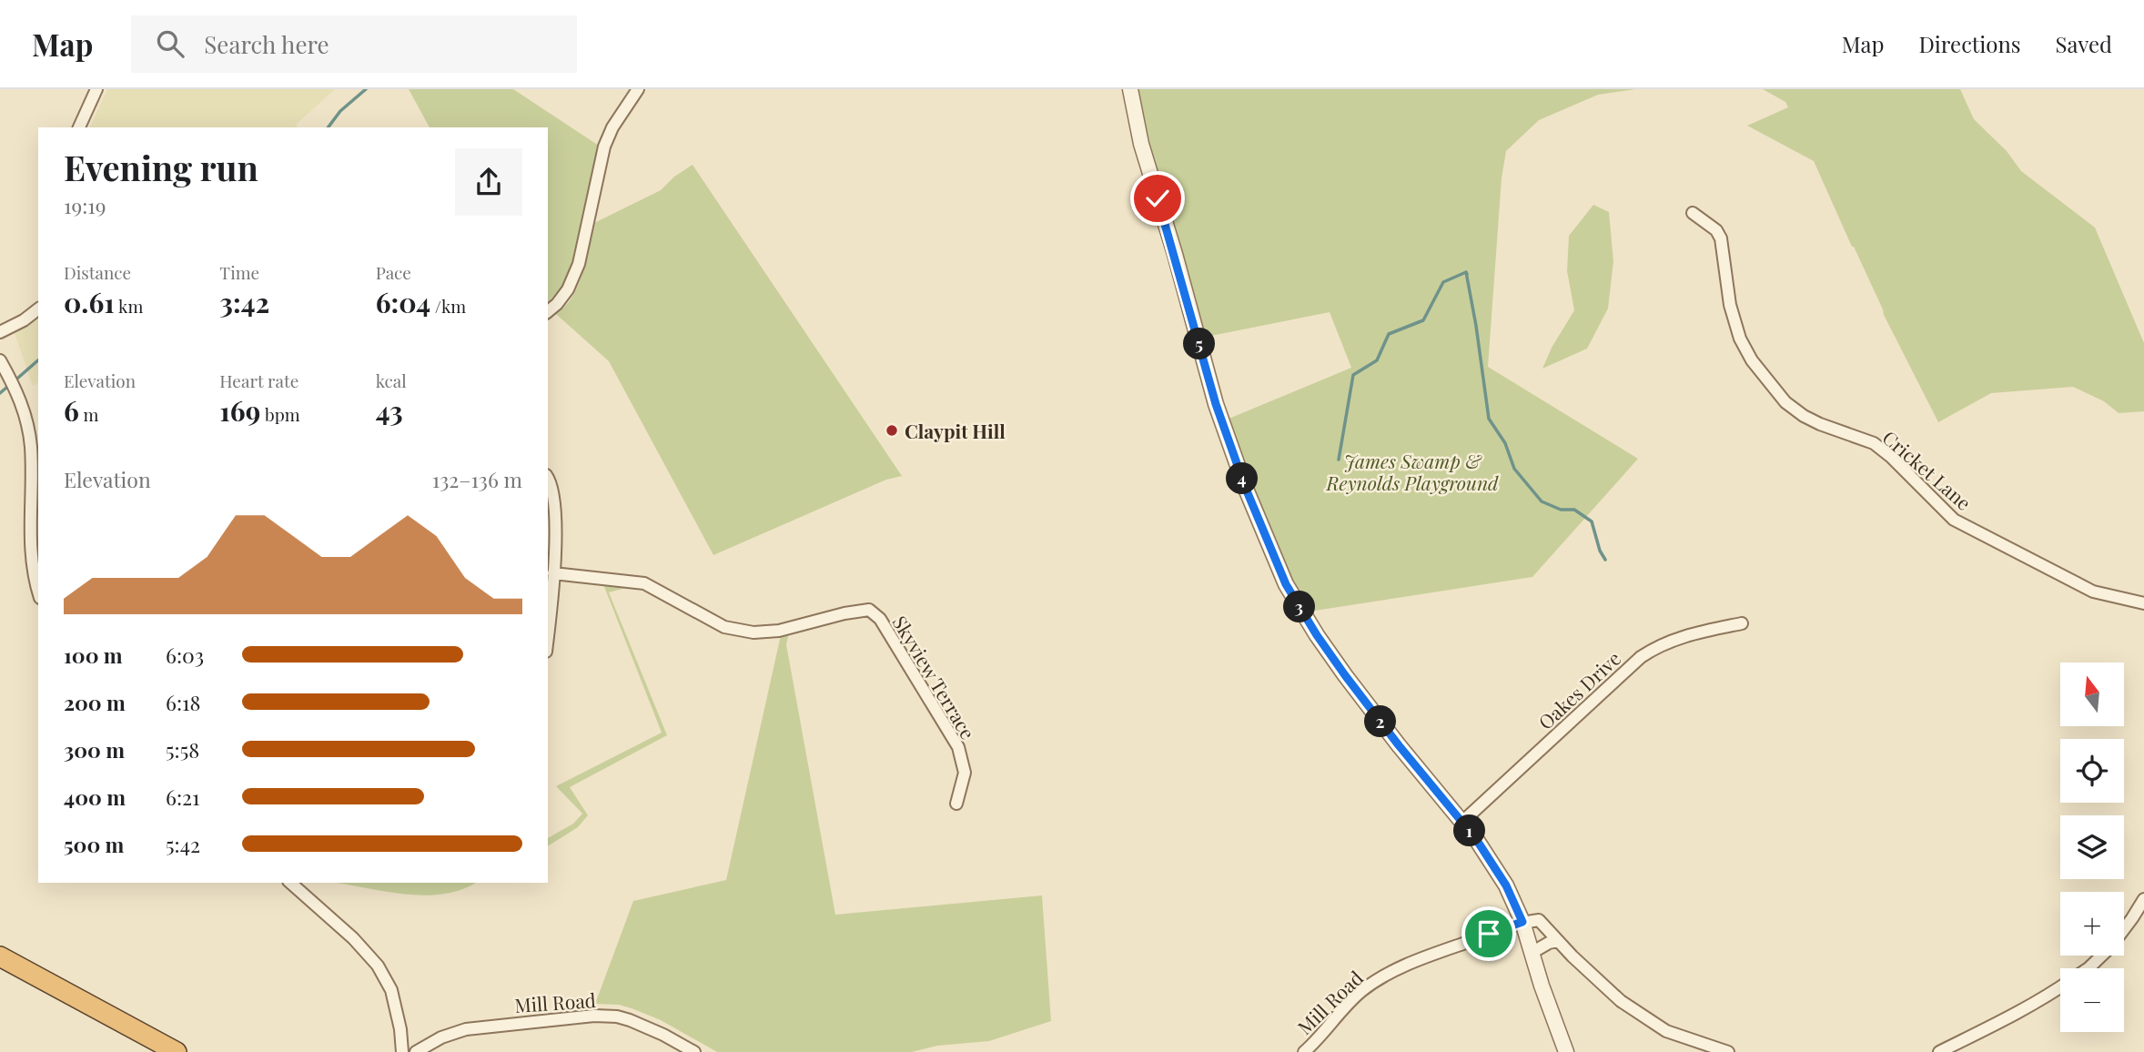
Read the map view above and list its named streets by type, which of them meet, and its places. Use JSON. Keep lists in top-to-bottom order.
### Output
{
  "streets": {
    "street": [
      "Cricket Lane",
      "Skyview Terrace",
      "Oakes Drive",
      "Mill Road"
    ]
  },
  "parks": ["James Swamp & Reynolds Playground"],
  "places": ["Claypit Hill"],
  "north": "top",
  "page": {
    "header": "Map",
    "search": "Search here",
    "nav": ["Map", "Directions", "Saved"],
    "heading": ["Evening run", "19:19"],
    "stats": [
      ["Distance", "0.61 km"],
      ["Time", "3:42"],
      ["Pace", "6:04 /km"],
      ["Elevation", "6 m"],
      ["Heart rate", "169 bpm"],
      ["kcal", "43"]
    ],
    "pins": [
      "5",
      "4",
      "3",
      "2",
      "1"
    ],
    "chart": ["Elevation", "132–136 m"],
    "list": [
      {
        "name": "100 m",
        "note": "6:03"
      },
      {
        "name": "200 m",
        "note": "6:18"
      },
      {
        "name": "300 m",
        "note": "5:58"
      },
      {
        "name": "400 m",
        "note": "6:21"
      },
      {
        "name": "500 m",
        "note": "5:42"
      }
    ],
    "map_buttons": ["+", "−"]
  }
}
